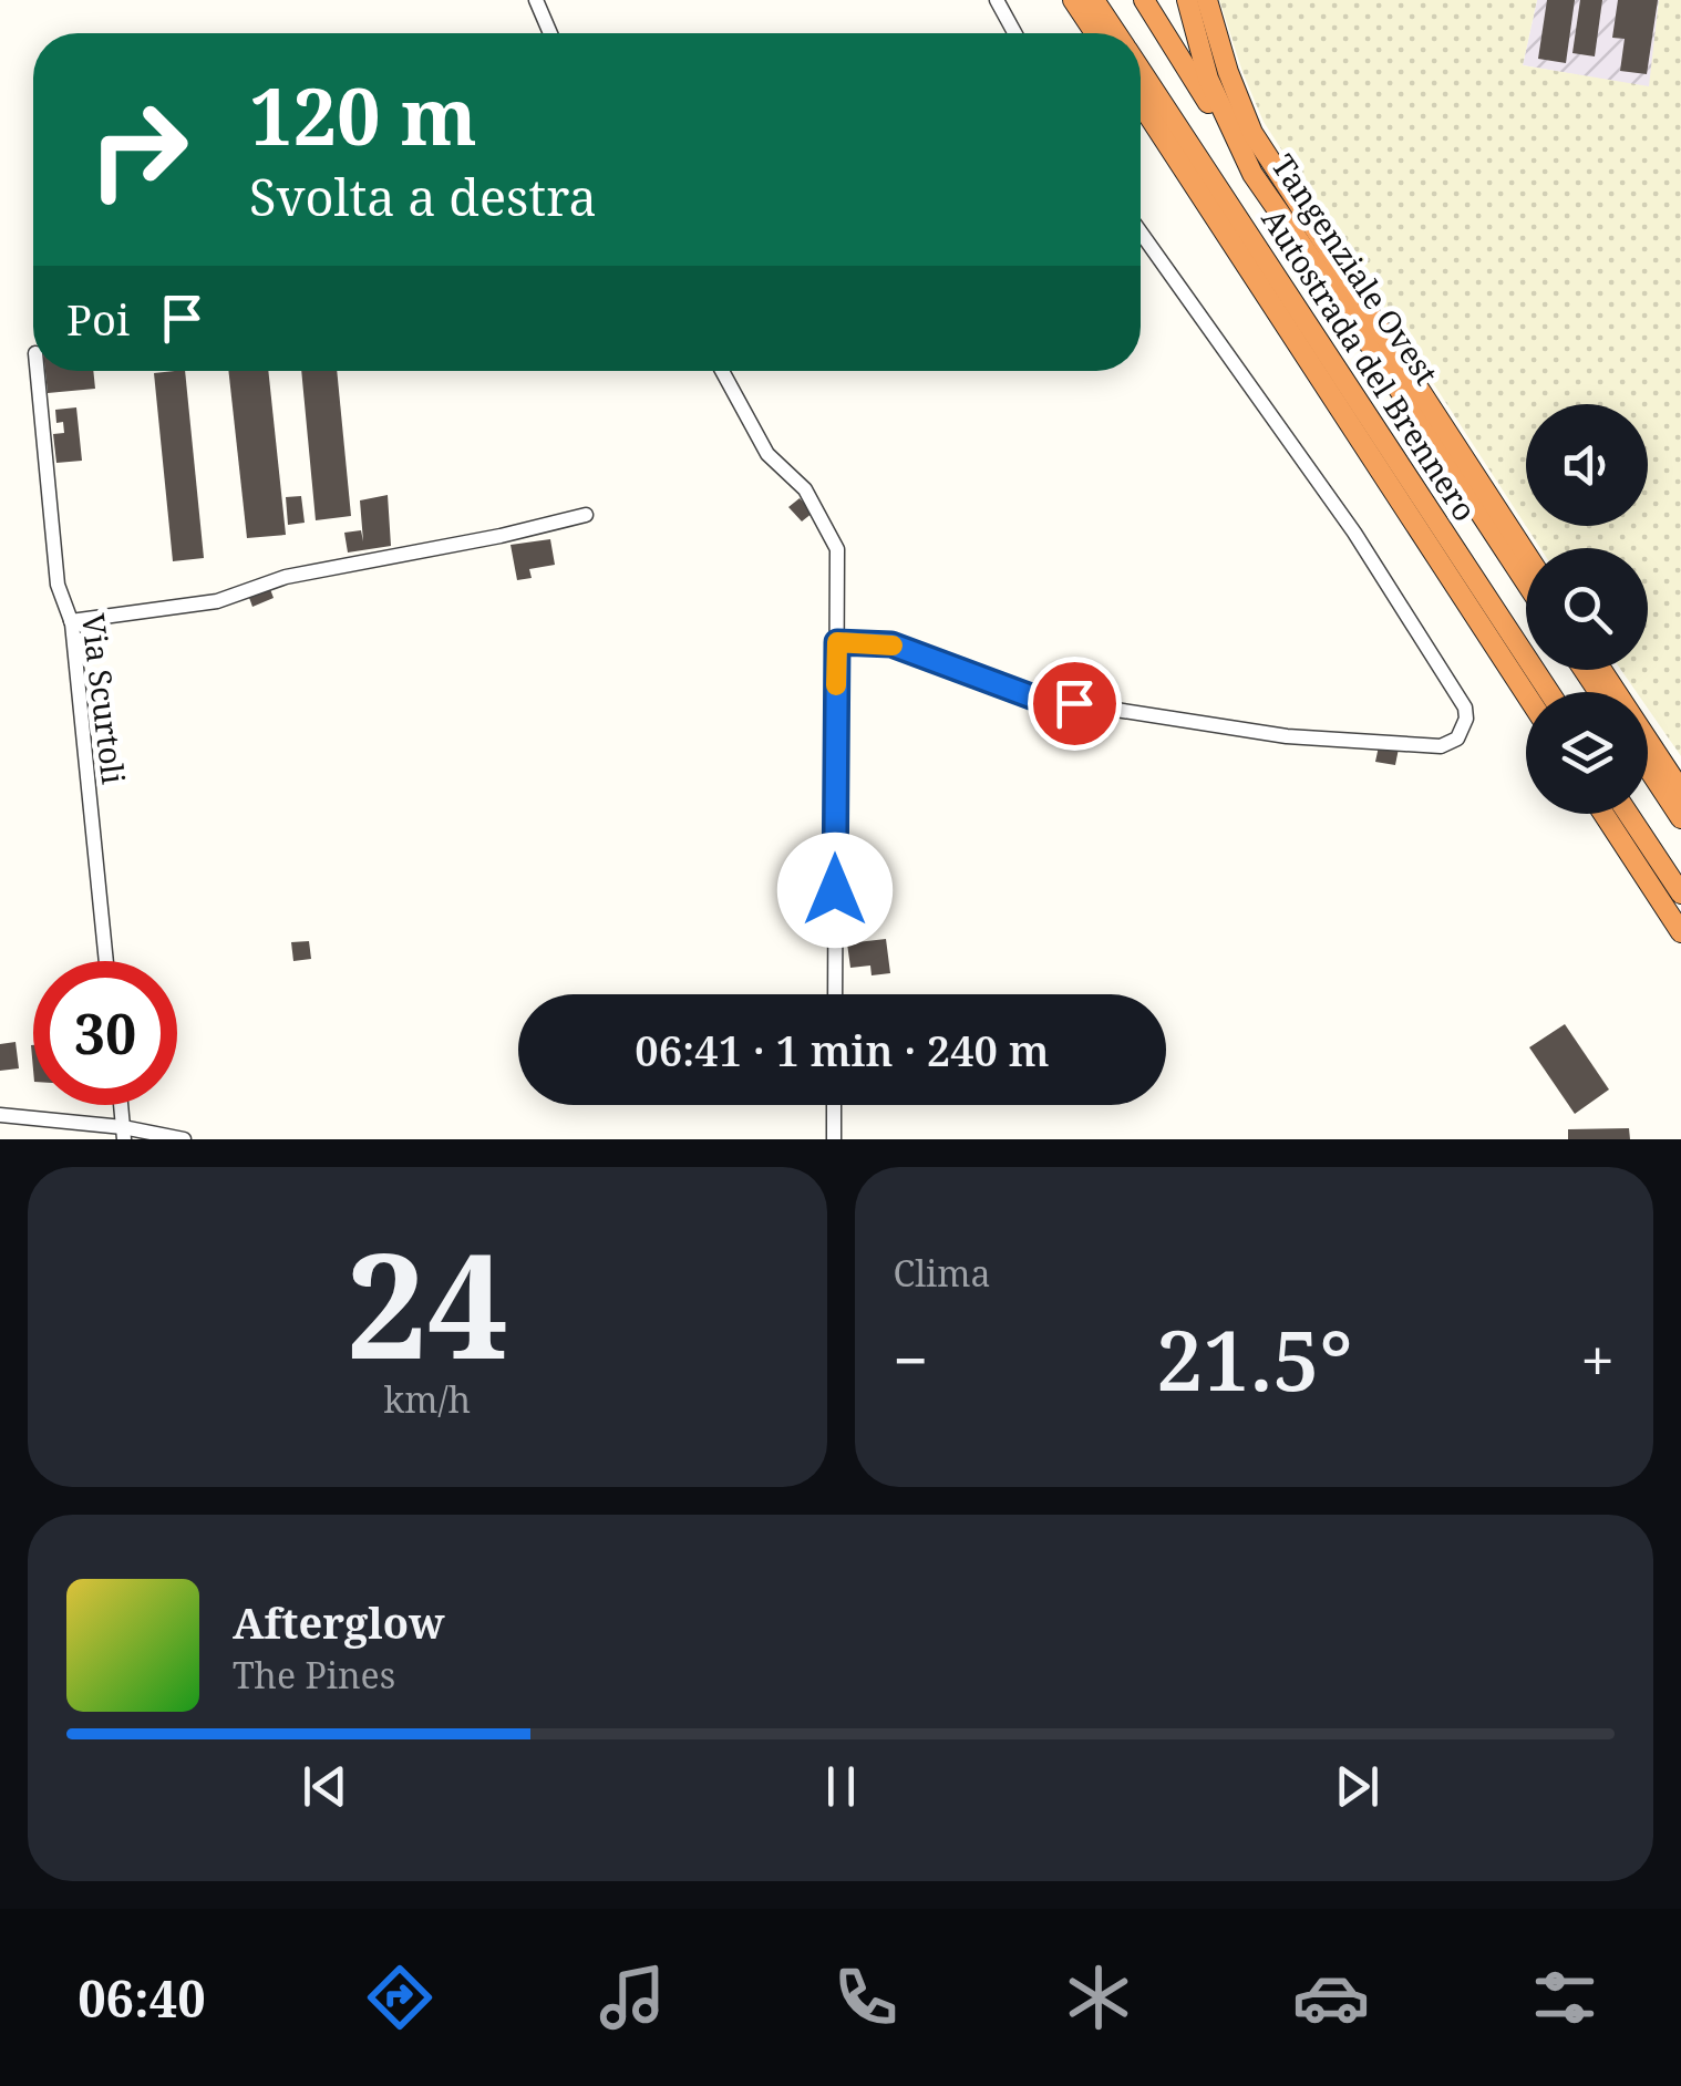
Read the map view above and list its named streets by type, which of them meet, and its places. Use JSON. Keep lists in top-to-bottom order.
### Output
{
  "streets": {
    "highway": ["Tangenziale Ovest", "Autostrada del Brennero"],
    "street": ["Via Scurtoli"]
  },
  "page": {
    "turn": ["120 m", "Svolta a destra"],
    "then": "Poi",
    "limit": "30",
    "trip": "06:41 · 1 min · 240 m",
    "tile": [
      ["24", "km/h"],
      "Clima"
    ],
    "heat": ["−", "21.5°", "+"],
    "song": ["Afterglow", "The Pines"],
    "tabs": "06:40"
  }
}
